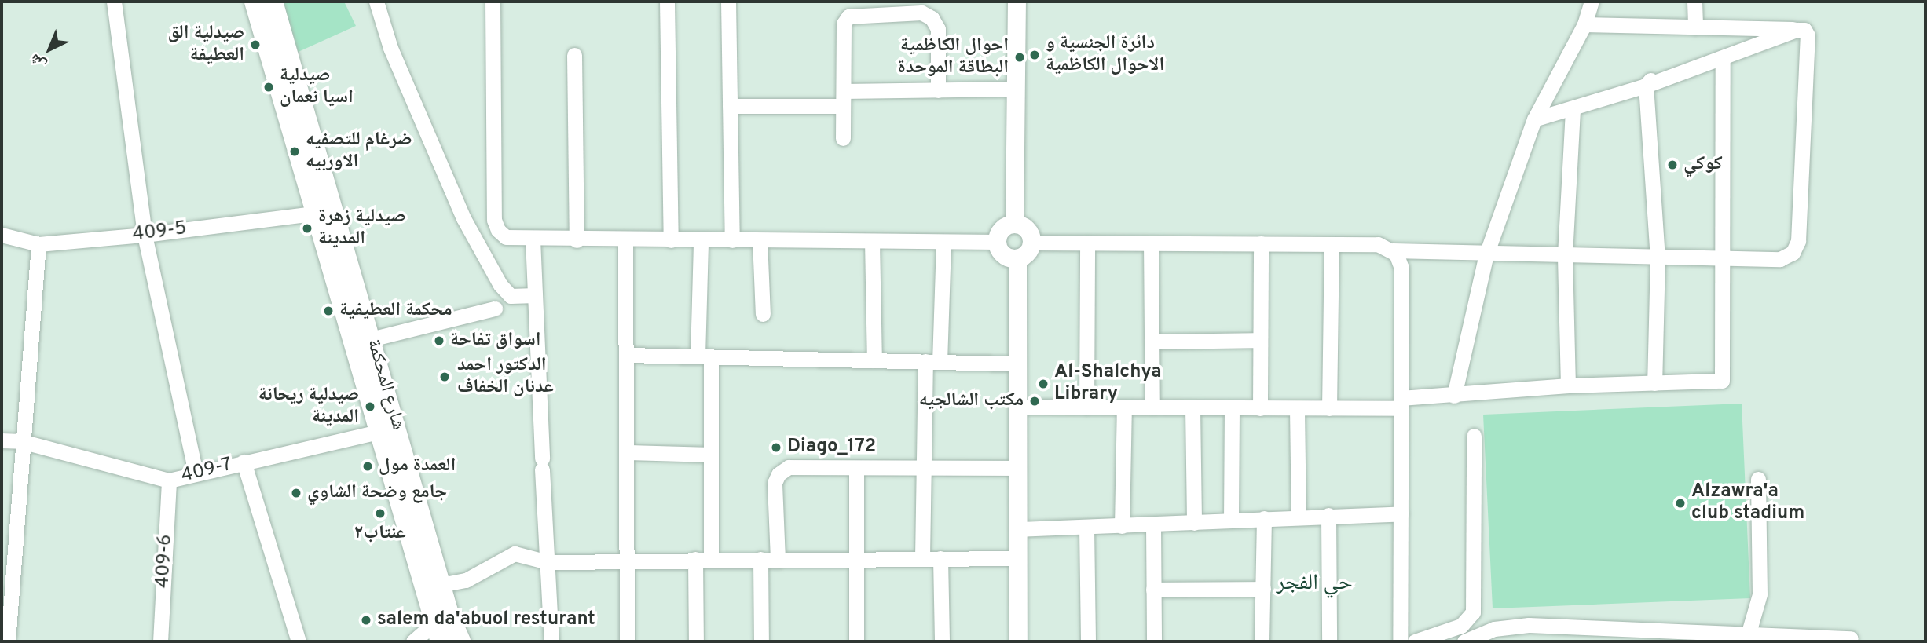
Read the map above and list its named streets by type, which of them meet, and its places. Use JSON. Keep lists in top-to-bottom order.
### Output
{
  "streets": {
    "main road": ["شارع المحكمة"],
    "street": ["409-5", "409-7", "409-6"]
  },
  "crossings": [
    ["409-5", "شارع المحكمة"],
    ["شارع المحكمة", "409-7"],
    ["409-7", "409-6"]
  ],
  "districts": ["حي الفجر"],
  "places": [
    "صيدلية الق العطيفة",
    "دائرة الجنسية و الاحوال الكاظمية",
    "احوال الكاظمية البطاقة الموحدة",
    "صيدلية اسيا نعمان",
    "ضرغام للتصفيه الاوربيه",
    "كوكي",
    "صيدلية زهرة المدينة",
    "محكمة العطيفية",
    "اسواق تفاحة",
    "الدكتور احمد عدنان الخفاف",
    "Al-Shalchya Library",
    "مكتب الشالجيه",
    "صيدلية ريحانة المدينة",
    "Diago_172",
    "العمدة مول",
    "جامع وضحة الشاوي",
    "Alzawra'a club stadium",
    "عنتاب٢",
    "salem da'abuol resturant"
  ],
  "north": "bottom left"
}
